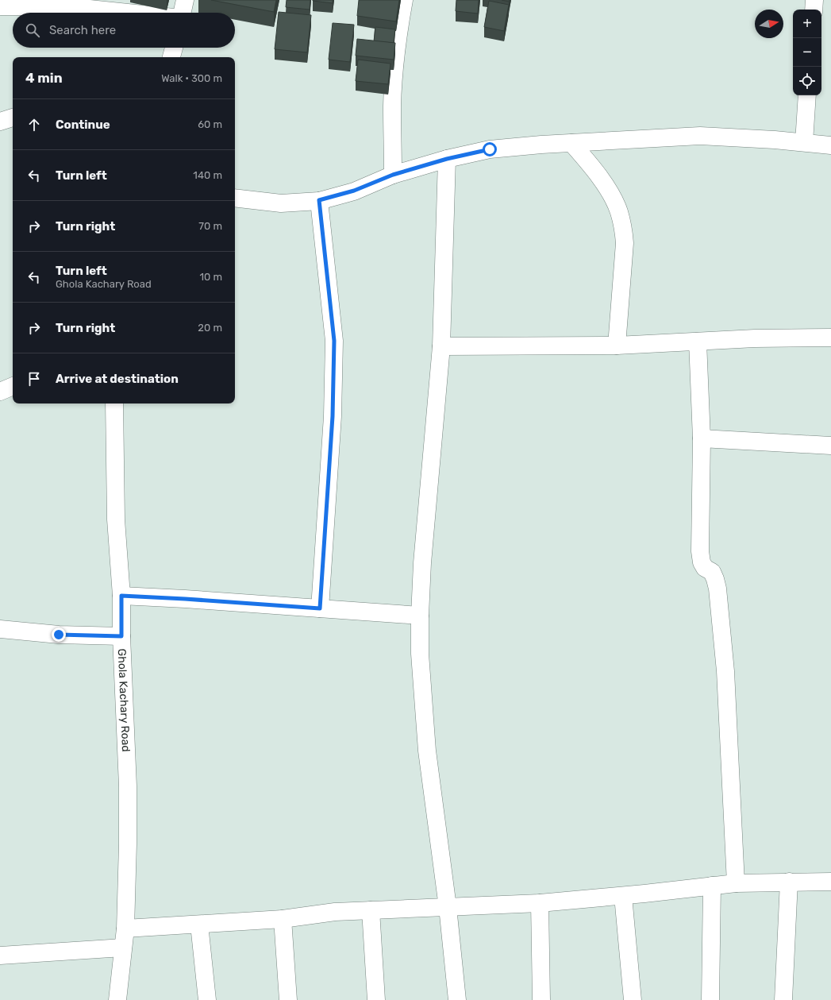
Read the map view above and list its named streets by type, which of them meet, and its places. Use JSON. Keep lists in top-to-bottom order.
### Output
{
  "streets": {
    "street": ["Ghola Kachary Road"]
  },
  "north": "right",
  "page": {
    "map_buttons": ["+", "−"],
    "search": "Search here",
    "heading": ["4 min", "Walk · 300 m"],
    "list": [
      ["Continue", "60 m"],
      ["Turn left", "140 m"],
      ["Turn right", "70 m"],
      ["Turn left", "Ghola Kachary Road", "10 m"],
      ["Turn right", "20 m"],
      "Arrive at destination"
    ]
  }
}
